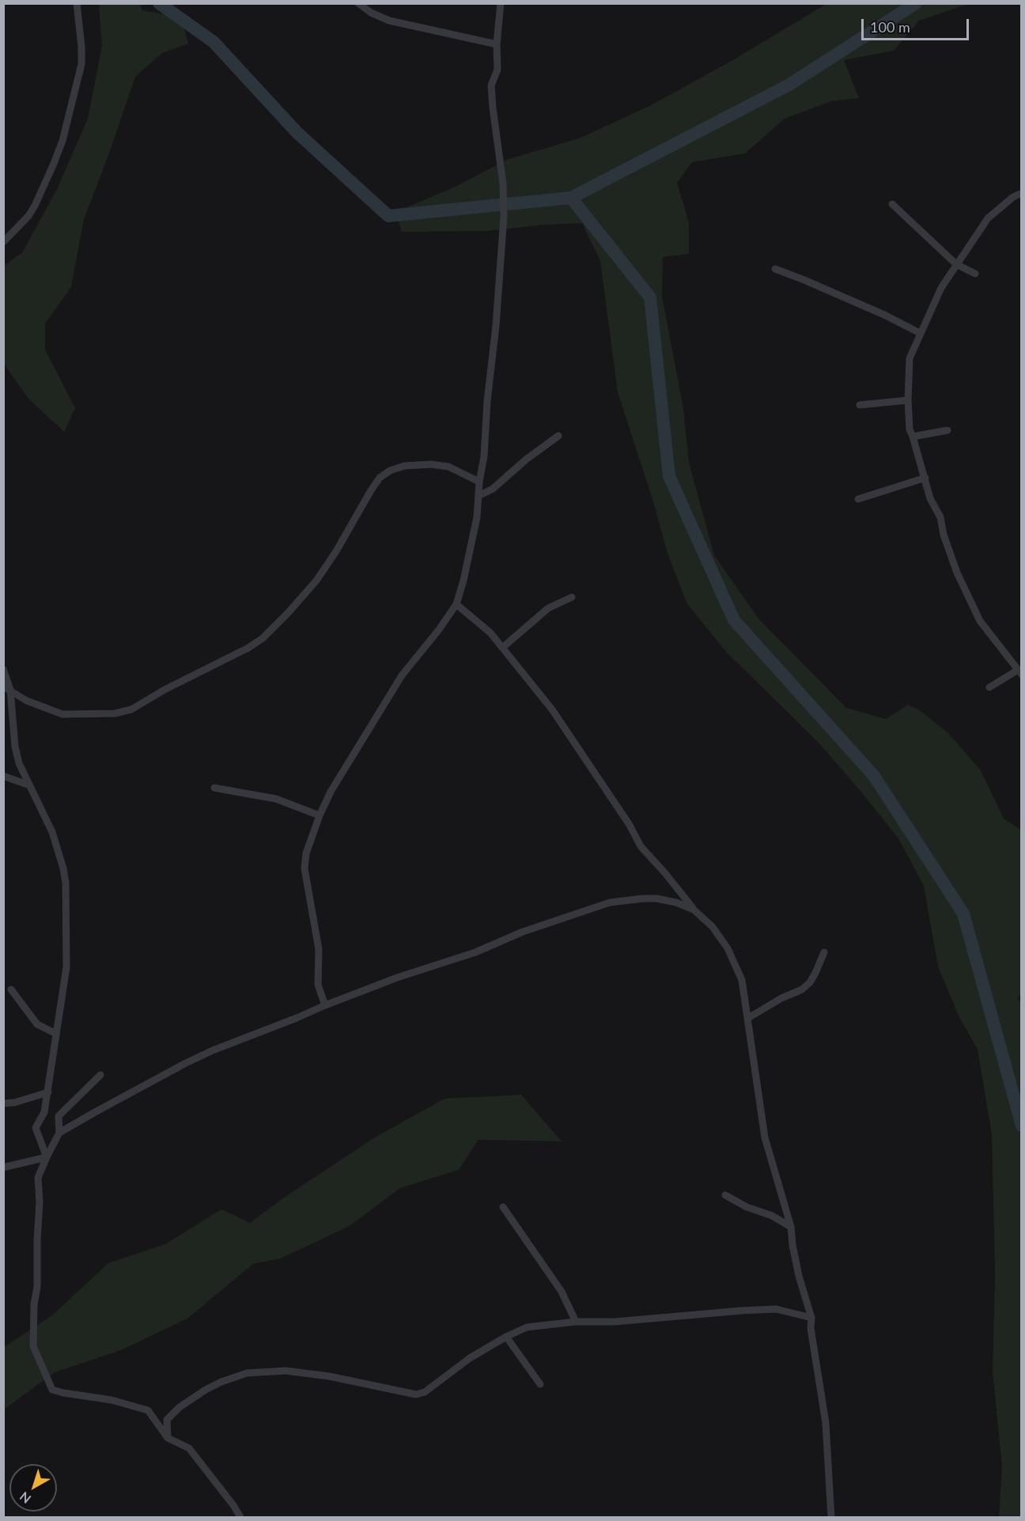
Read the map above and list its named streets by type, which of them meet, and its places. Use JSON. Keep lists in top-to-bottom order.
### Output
{
  "scale_bar": "100 m",
  "north": "bottom left"
}
